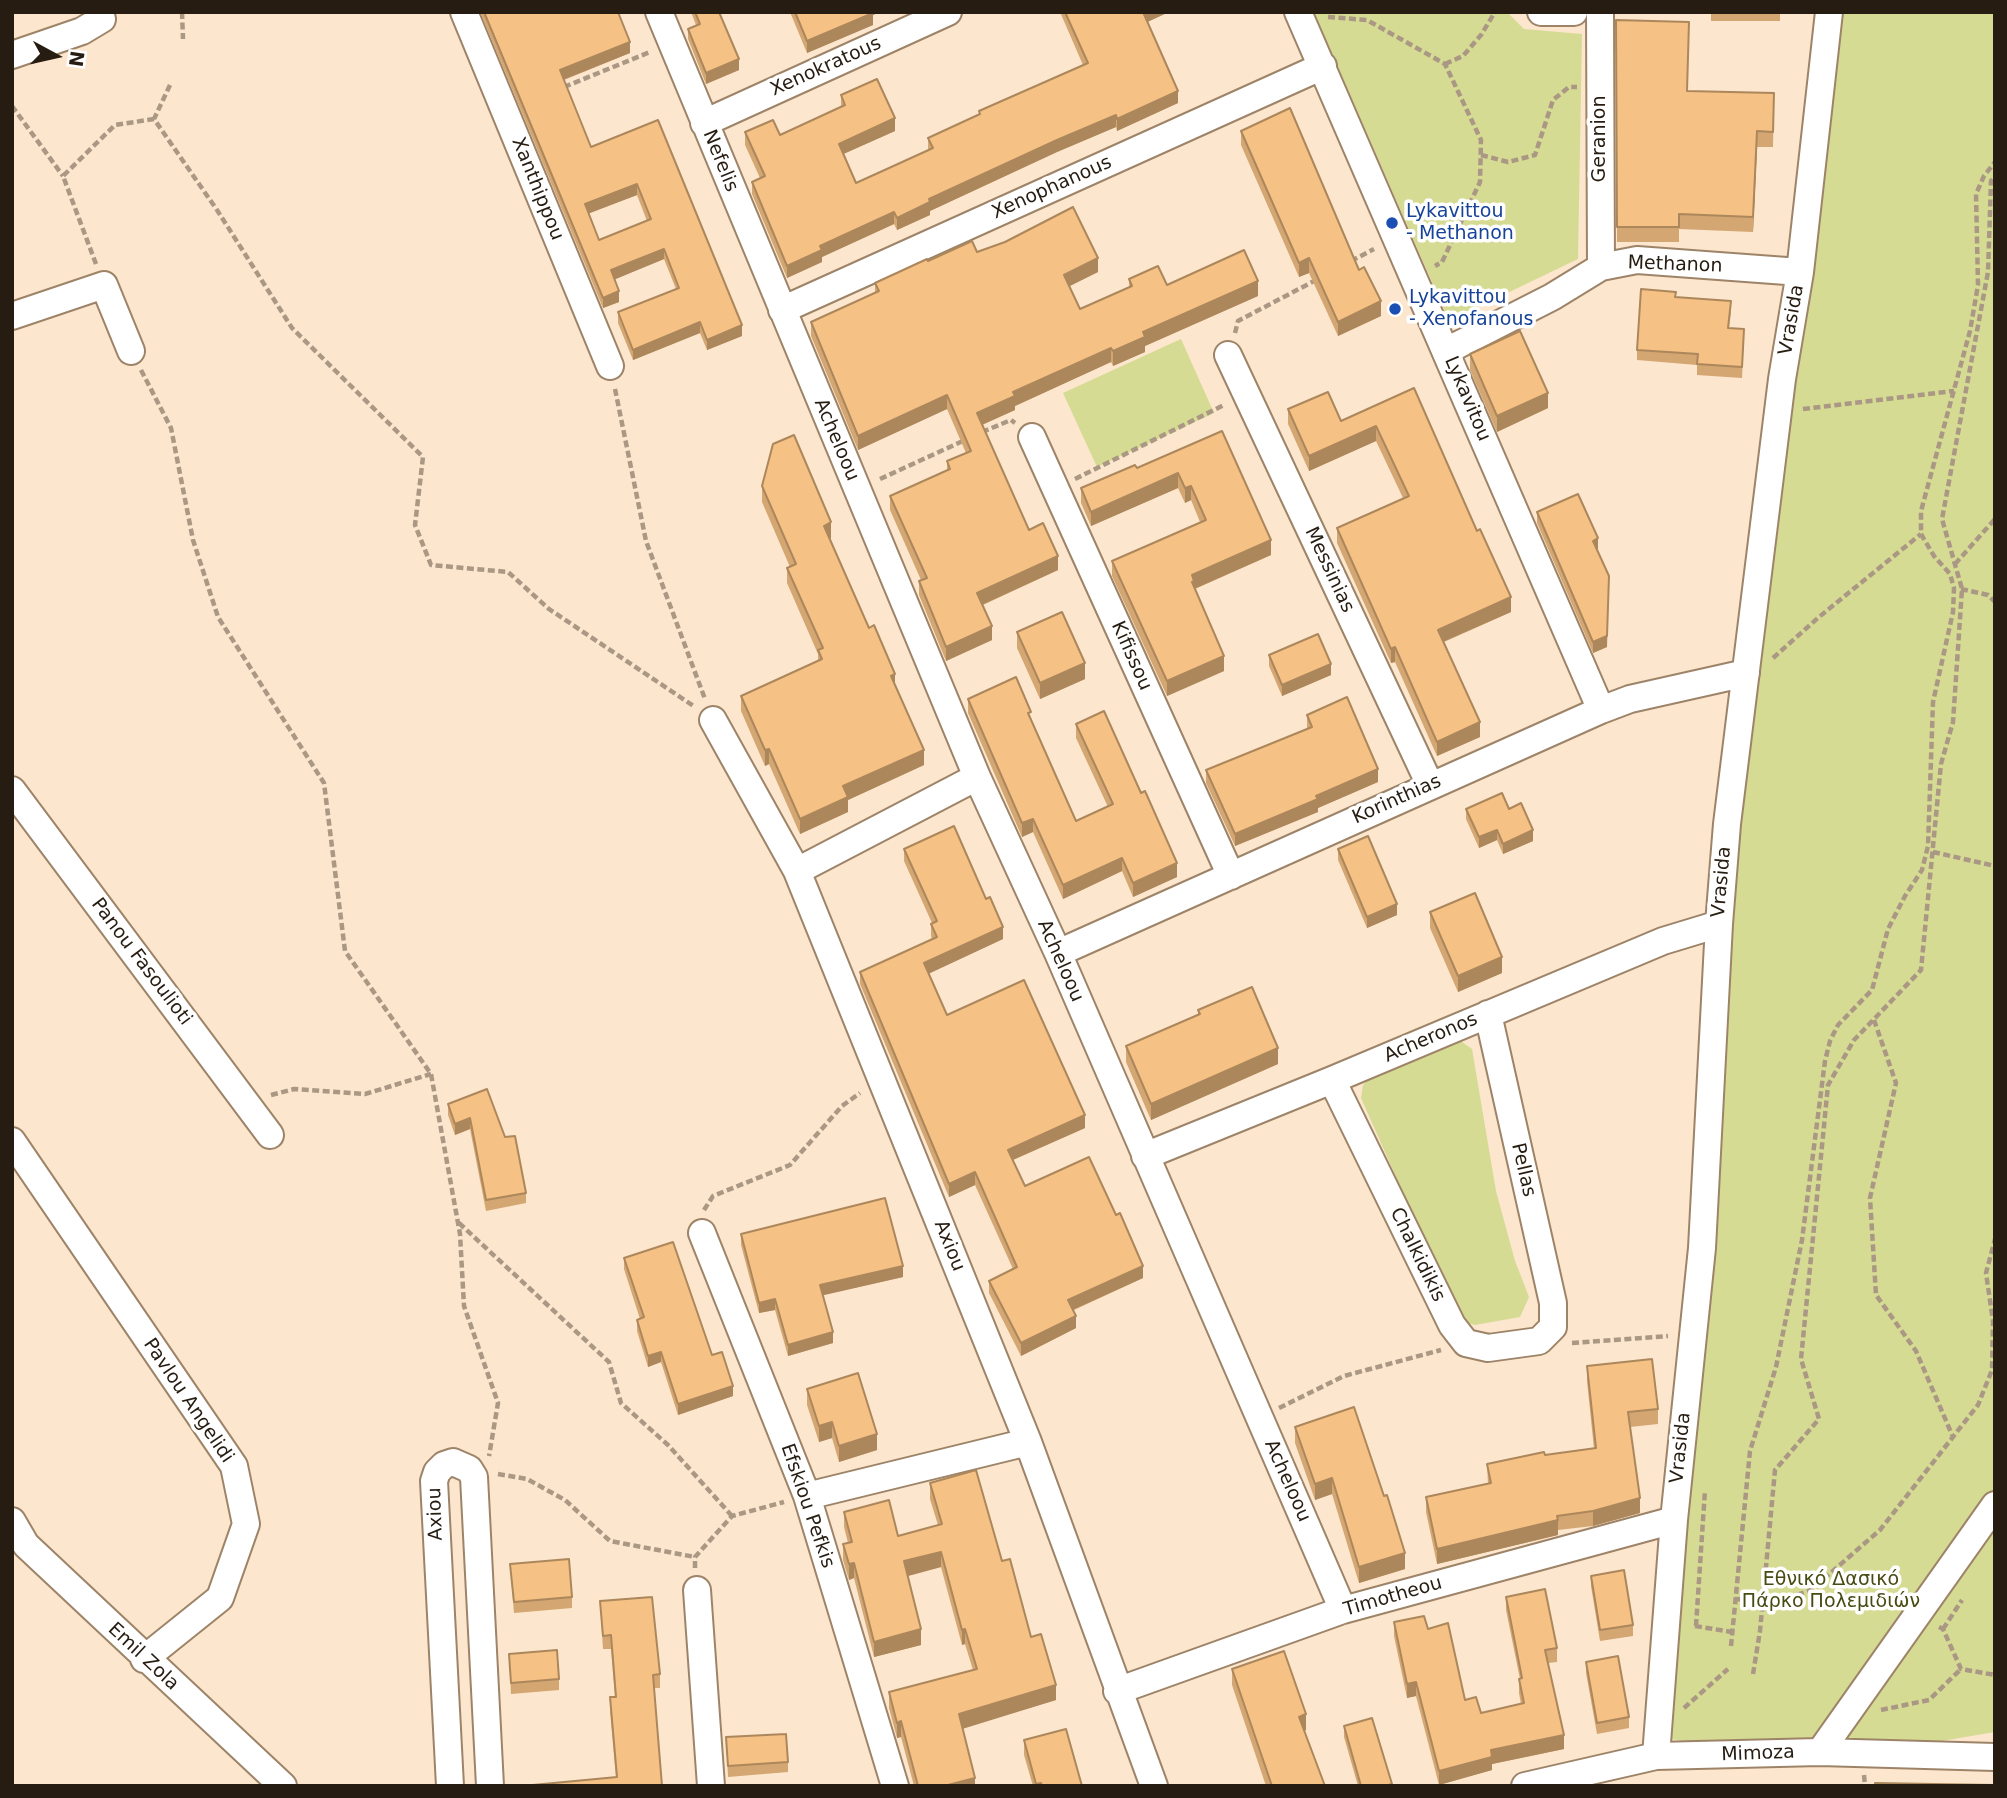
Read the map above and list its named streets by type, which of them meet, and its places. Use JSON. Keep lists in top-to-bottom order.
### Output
{
  "streets": {
    "street": [
      "Xenokratous",
      "Geranion",
      "Nefelis",
      "Xenophanous",
      "Xanthippou",
      "Methanon",
      "Vrasida",
      "Lykavitou",
      "Acheloou",
      "Messinias",
      "Kifissou",
      "Korinthias",
      "Panou Fasoulioti",
      "Acheronos",
      "Pellas",
      "Axiou",
      "Chalkidikis",
      "Pavlou Angelidi",
      "Efskiou Pefkis",
      "Timotheou",
      "Emil Zola",
      "Mimoza"
    ]
  },
  "crossings": [
    ["Xenokratous", "Nefelis"],
    ["Geranion", "Methanon"],
    ["Nefelis", "Xenophanous"],
    ["Nefelis", "Acheloou"],
    ["Xenophanous", "Lykavitou"],
    ["Xenophanous", "Acheloou"],
    ["Methanon", "Vrasida"],
    ["Methanon", "Lykavitou"],
    ["Vrasida", "Korinthias"],
    ["Vrasida", "Acheronos"],
    ["Vrasida", "Timotheou"],
    ["Vrasida", "Mimoza"],
    ["Lykavitou", "Korinthias"],
    ["Acheloou", "Korinthias"],
    ["Acheloou", "Acheronos"],
    ["Acheloou", "Timotheou"],
    ["Messinias", "Korinthias"],
    ["Kifissou", "Korinthias"],
    ["Acheronos", "Pellas"],
    ["Acheronos", "Chalkidikis"],
    ["Axiou", "Timotheou"],
    ["Pavlou Angelidi", "Emil Zola"]
  ],
  "parks": ["Εθνικό Δασικό Πάρκο Πολεμιδιών"],
  "places": ["Lykavittou - Methanon", "Lykavittou - Xenofanous"],
  "north": "right"
}
